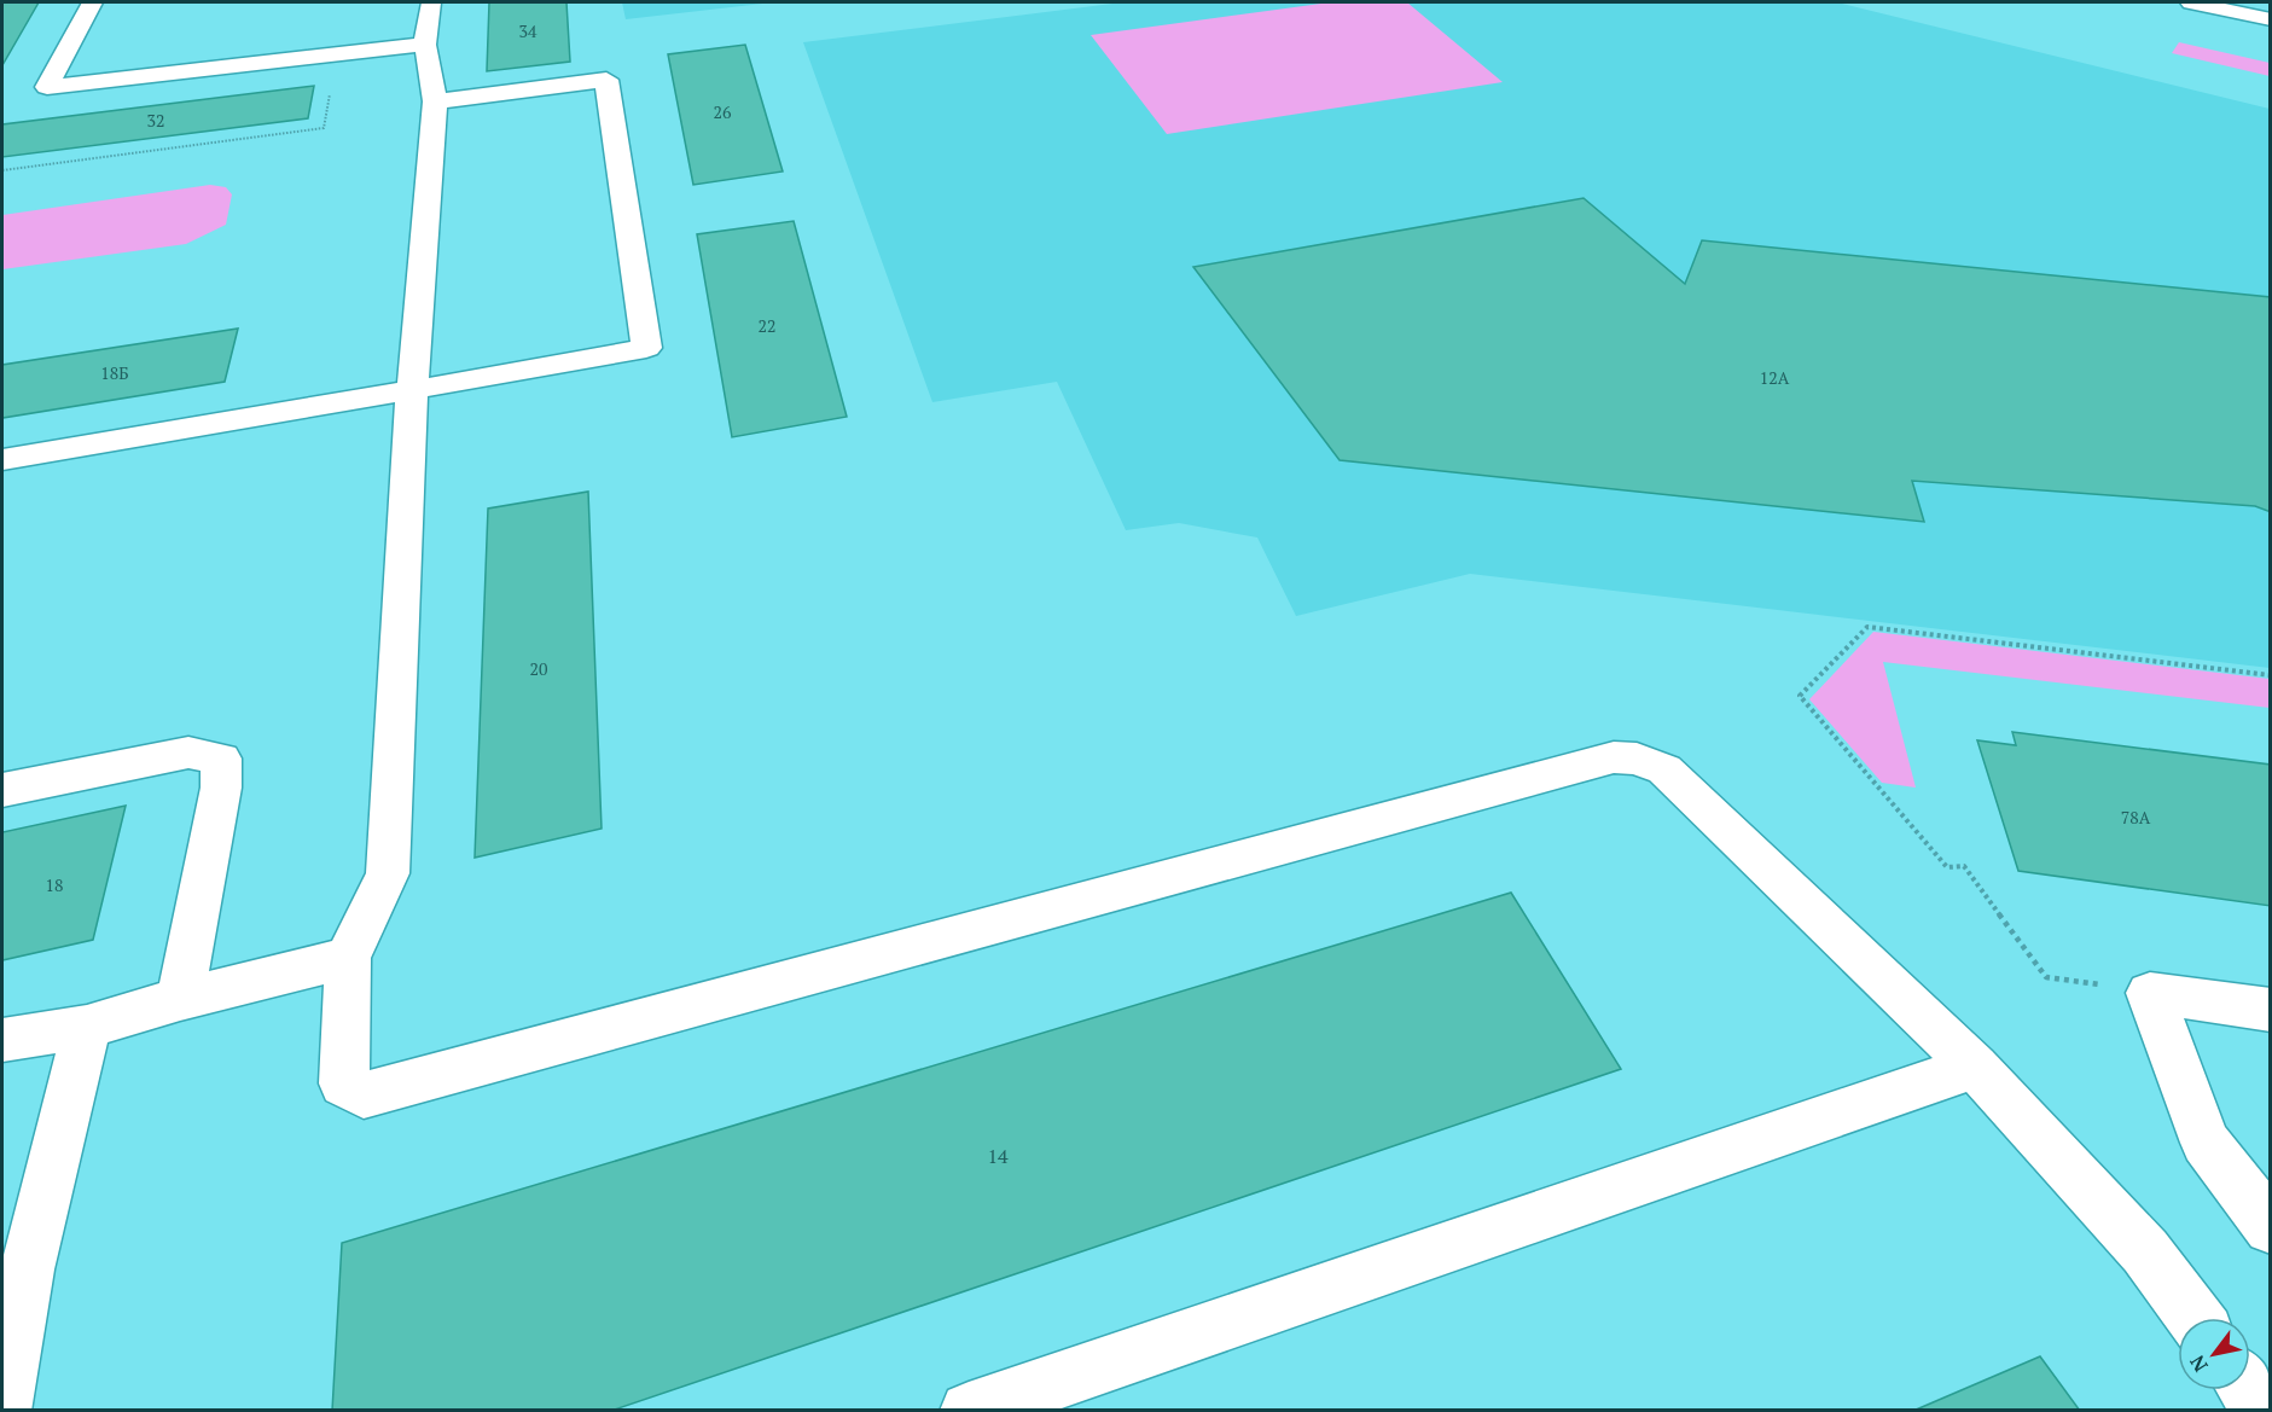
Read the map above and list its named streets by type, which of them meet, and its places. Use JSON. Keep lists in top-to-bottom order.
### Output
{
  "house_numbers": [
    "34",
    "26",
    "32",
    "22",
    "18Б",
    "12А",
    "20",
    "78А",
    "18",
    "14"
  ],
  "north": "bottom left"
}
